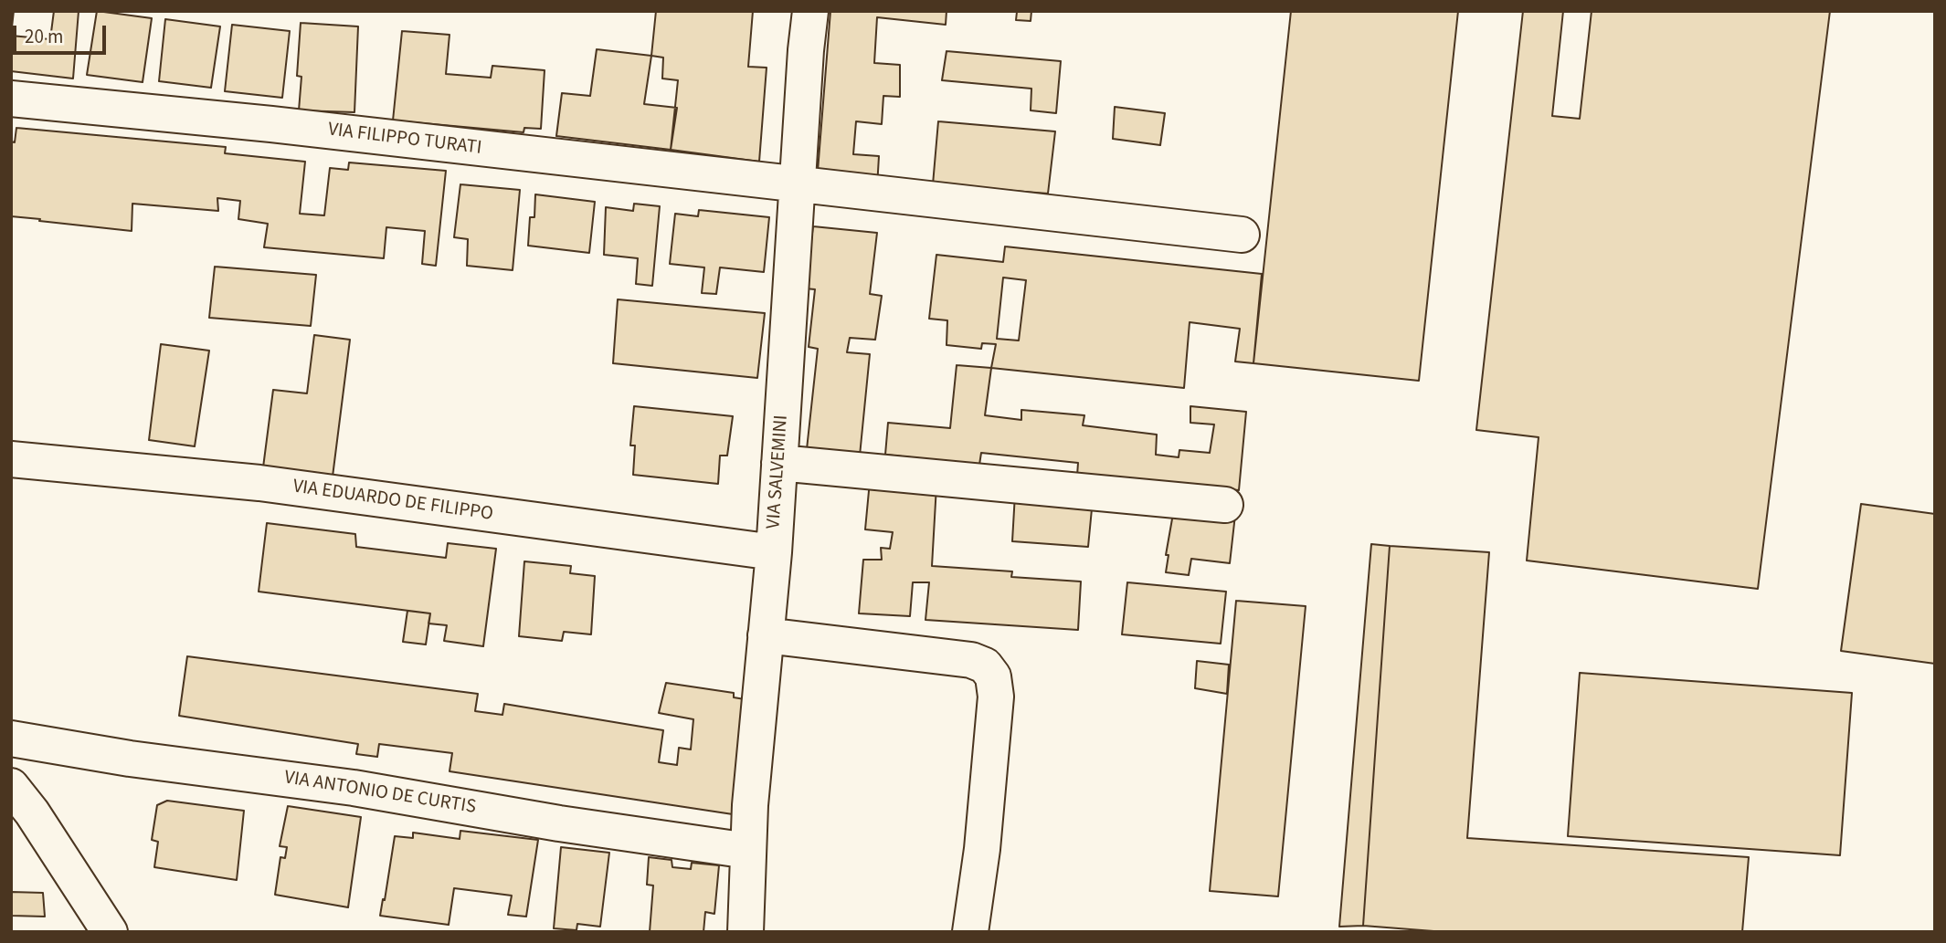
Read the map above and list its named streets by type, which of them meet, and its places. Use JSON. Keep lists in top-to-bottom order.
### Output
{
  "streets": {
    "street": [
      "VIA FILIPPO TURATI",
      "VIA SALVEMINI",
      "VIA EDUARDO DE FILIPPO",
      "VIA ANTONIO DE CURTIS"
    ]
  },
  "crossings": [
    ["VIA FILIPPO TURATI", "VIA SALVEMINI"],
    ["VIA SALVEMINI", "VIA EDUARDO DE FILIPPO"],
    ["VIA SALVEMINI", "VIA ANTONIO DE CURTIS"]
  ],
  "scale_bar": "20 m"
}
